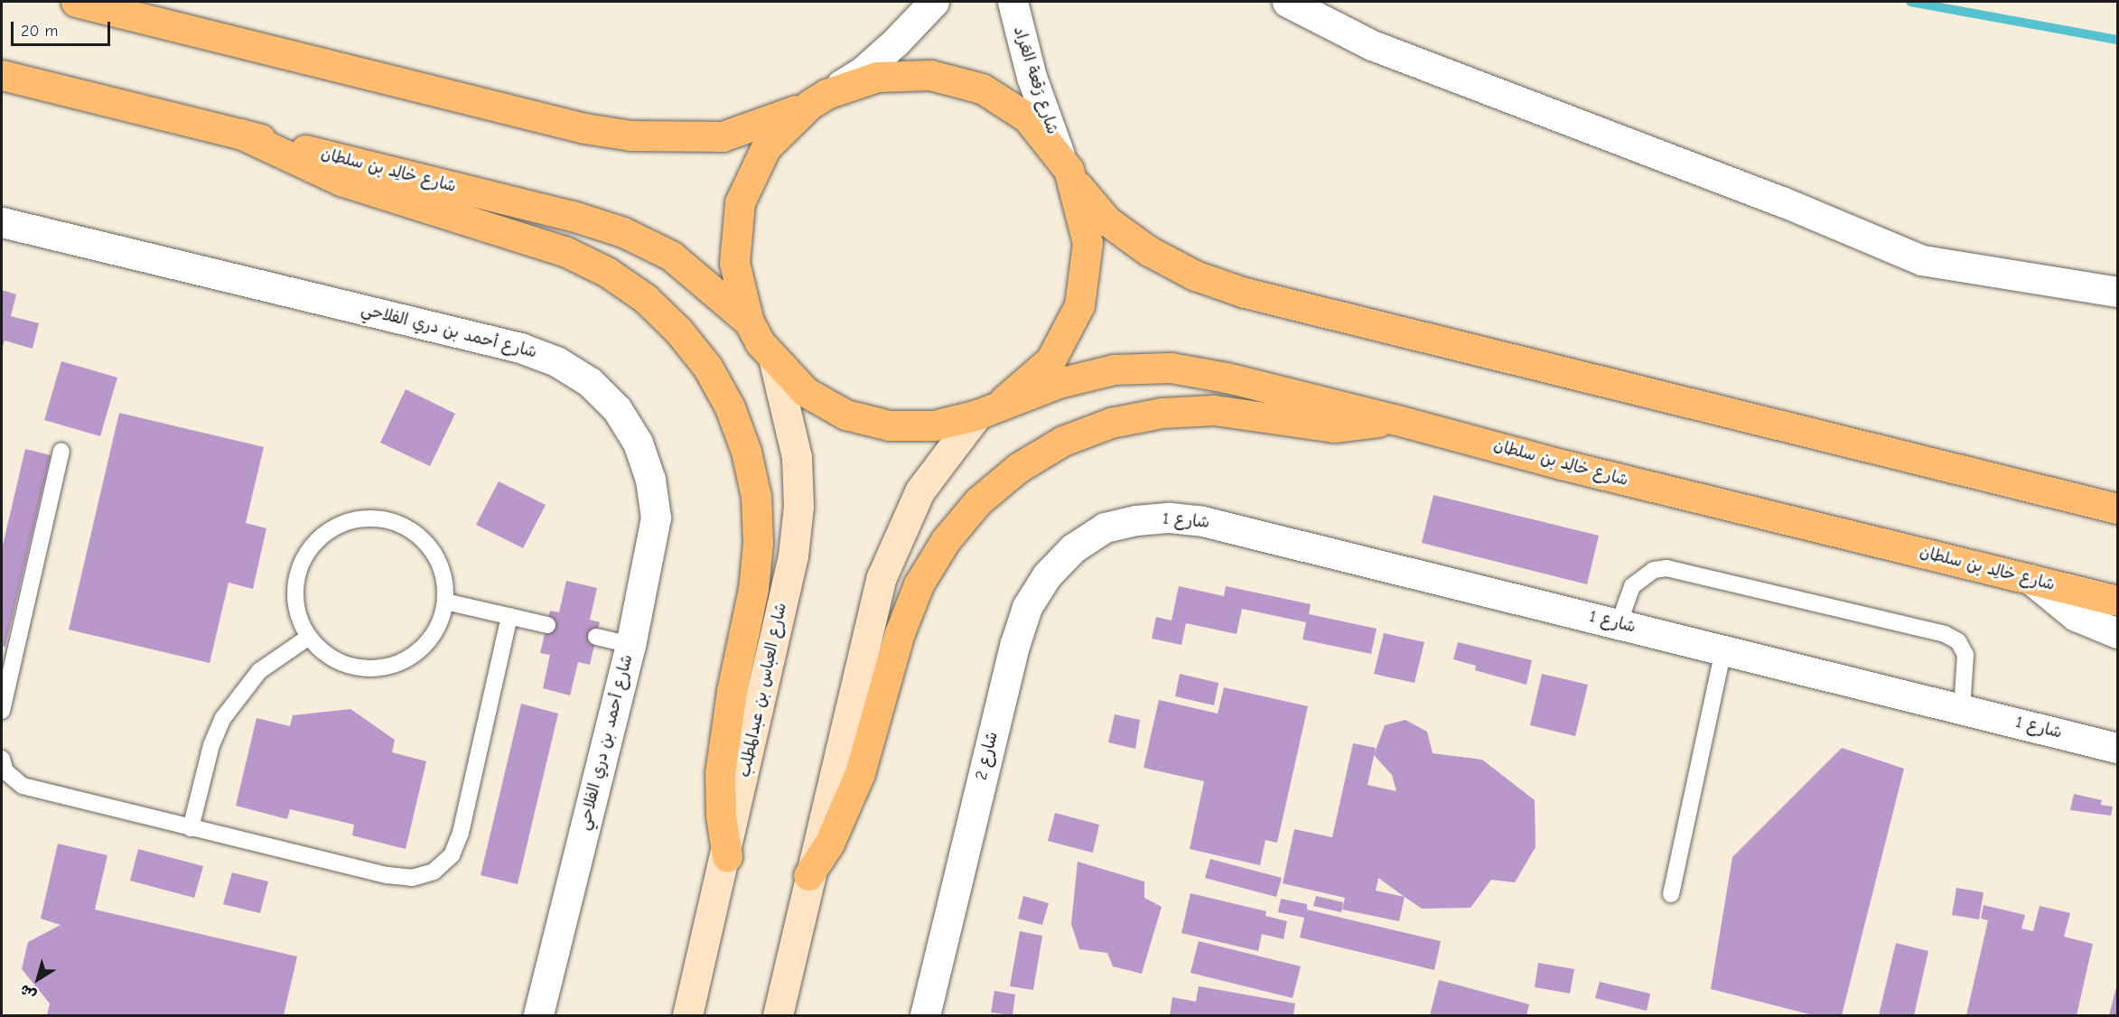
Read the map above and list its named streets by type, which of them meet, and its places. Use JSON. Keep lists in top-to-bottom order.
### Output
{
  "streets": {
    "main road": ["شارع خالِد بن سلطان"],
    "street": [
      "شارع رَقعة العَراد",
      "شارع أحمد بن دري الفلاحي",
      "شارع 1",
      "شارع العباس بن عبدالمطلب",
      "شارع 2"
    ]
  },
  "crossings": [
    ["شارع 1", "شارع 2"]
  ],
  "scale_bar": "20 m",
  "north": "bottom left"
}
